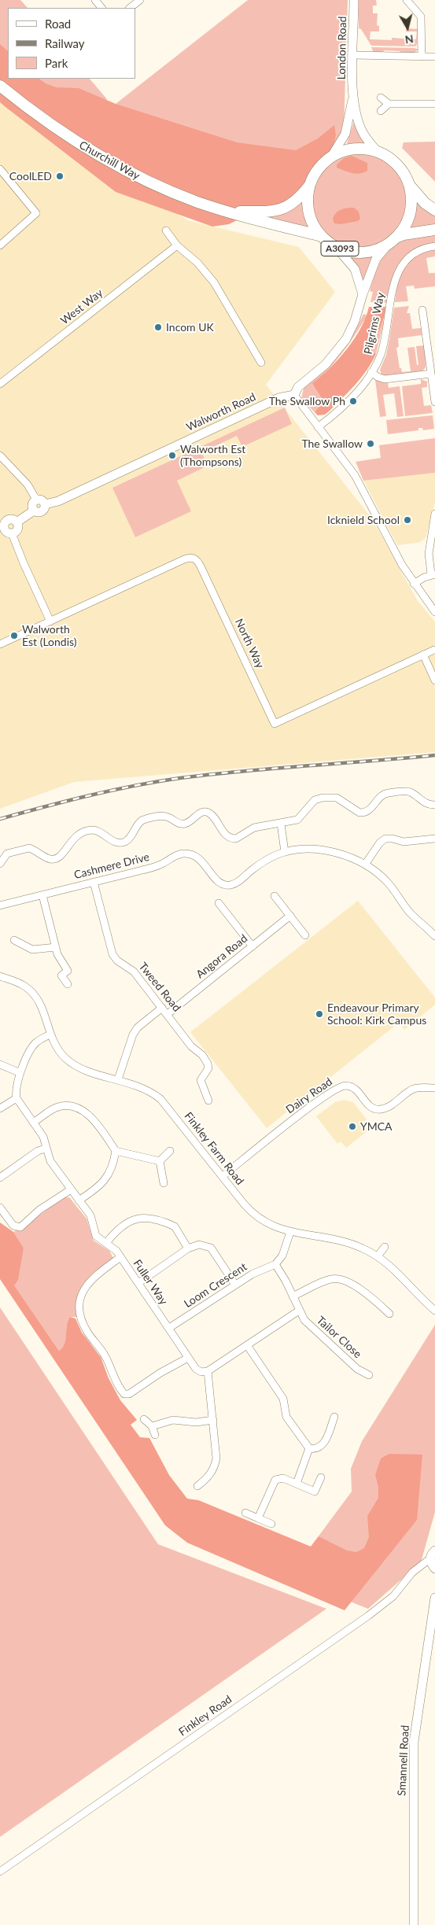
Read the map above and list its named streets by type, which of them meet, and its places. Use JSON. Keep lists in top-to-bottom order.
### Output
{
  "streets": {
    "main road": ["Churchill Way", "A3093"],
    "street": [
      "London Road",
      "West Way",
      "Pilgrims Way",
      "Walworth Road",
      "North Way",
      "Cashmere Drive",
      "Angora Road",
      "Tweed Road",
      "Dairy Road",
      "Finkley Farm Road",
      "Fuller Way",
      "Loom Crescent",
      "Tailor Close",
      "Finkley Road",
      "Smannell Road"
    ]
  },
  "crossings": [
    ["London Road", "Churchill Way"],
    ["London Road", "A3093"],
    ["Churchill Way", "A3093"],
    ["Cashmere Drive", "Tweed Road"],
    ["Angora Road", "Tweed Road"],
    ["Dairy Road", "Finkley Farm Road"],
    ["Fuller Way", "Loom Crescent"]
  ],
  "places": [
    "CoolLED",
    "Incom UK",
    "The Swallow Ph",
    "The Swallow",
    "Walworth Est (Thompsons)",
    "Icknield School",
    "Walworth Est (Londis)",
    "Endeavour Primary School: Kirk Campus",
    "YMCA"
  ],
  "legend": ["Road", "Railway", "Park"],
  "north": "bottom"
}
